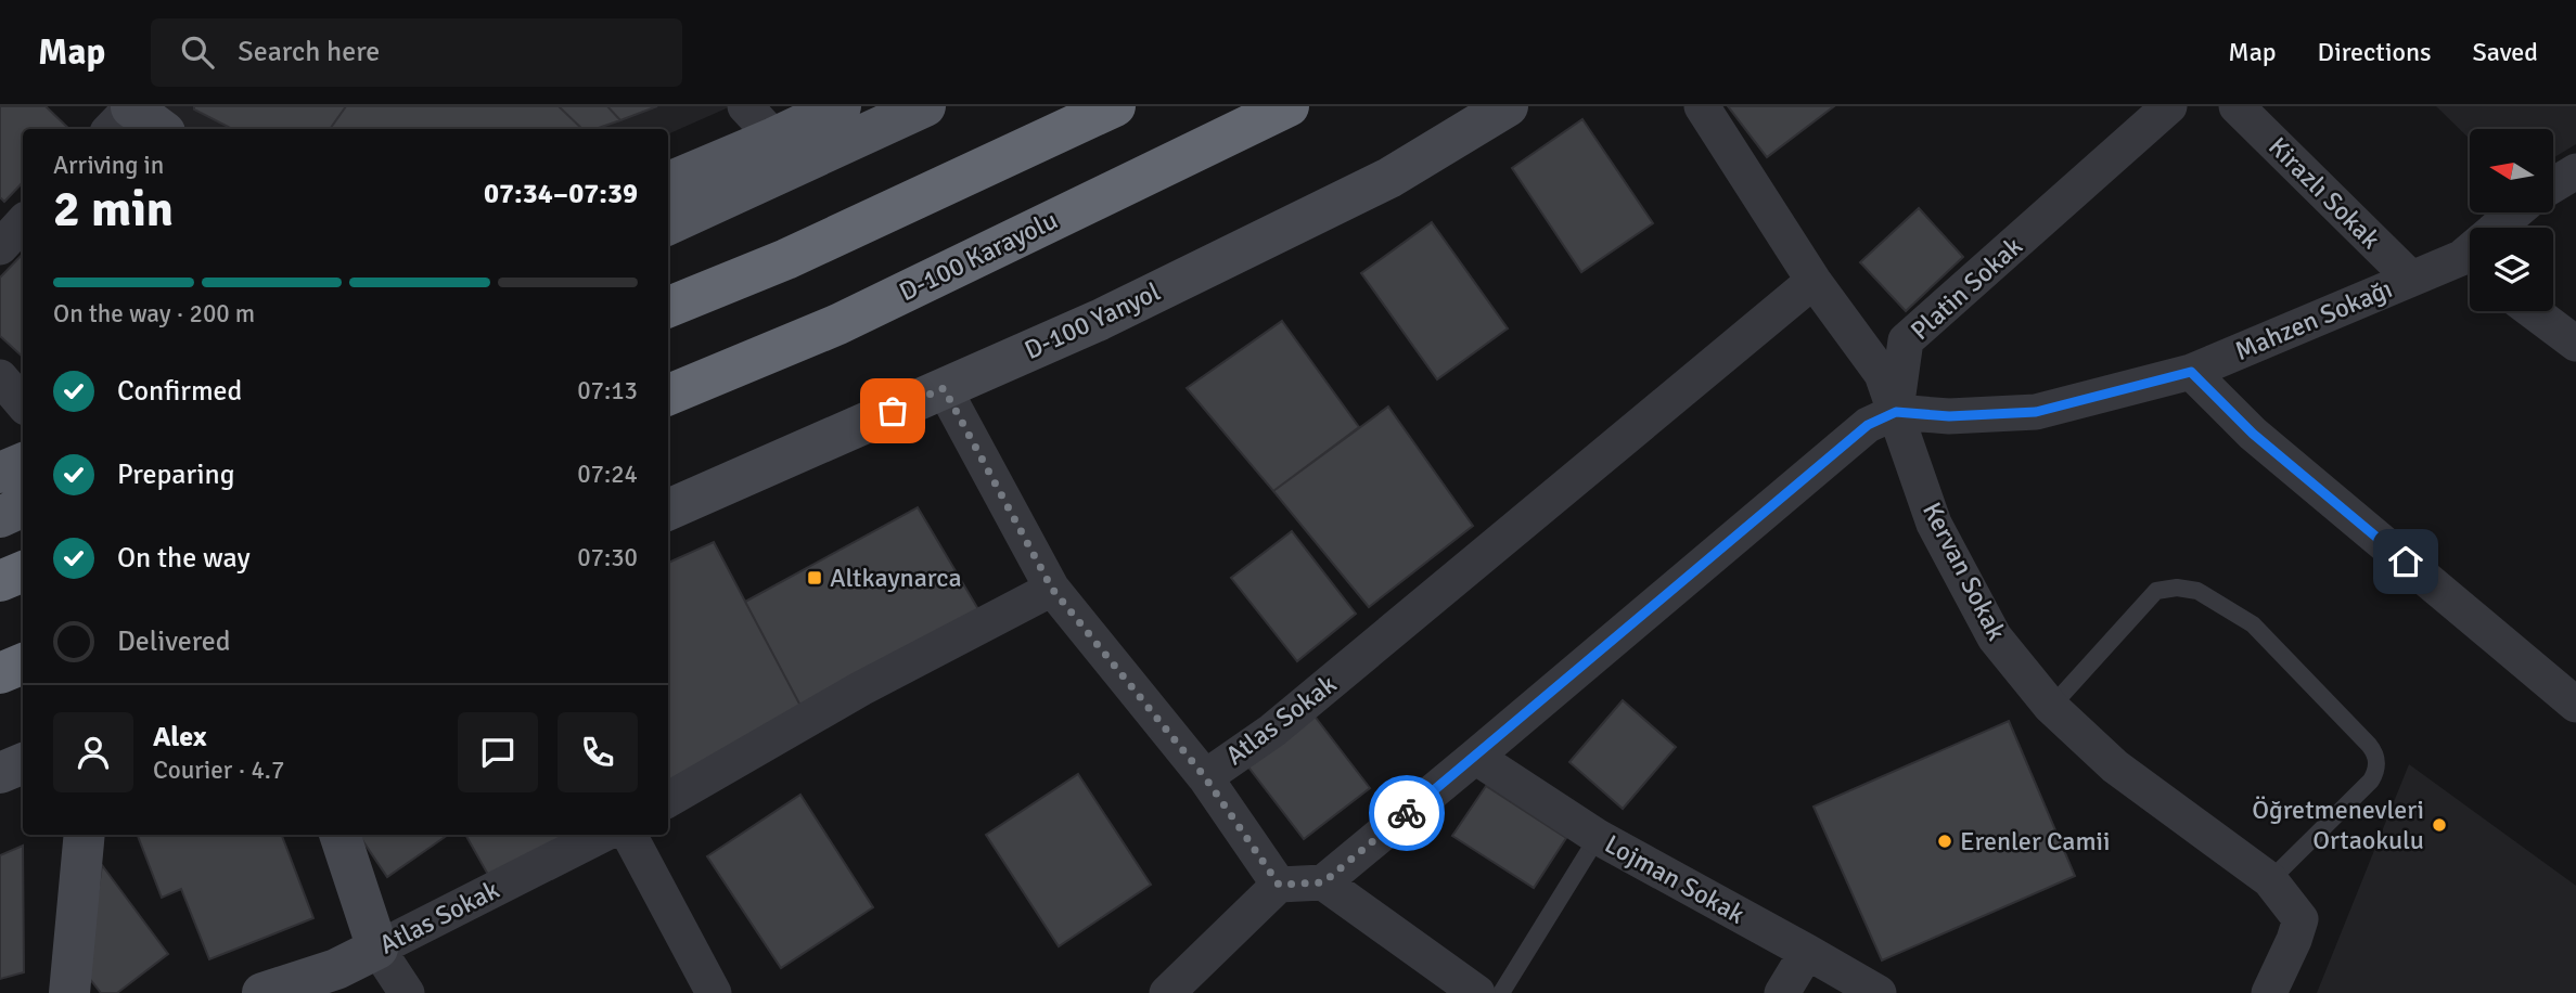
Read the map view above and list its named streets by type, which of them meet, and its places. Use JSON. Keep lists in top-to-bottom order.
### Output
{
  "streets": {
    "highway": ["D-100 Karayolu"],
    "main road": ["D-100 Yanyol", "Atlas Sokak"],
    "street": [
      "Kirazlı Sokak",
      "Platin Sokak",
      "Mahzen Sokağı",
      "Kervan Sokak",
      "Lojman Sokak"
    ]
  },
  "crossings": [
    ["Kirazlı Sokak", "Mahzen Sokağı"],
    ["Platin Sokak", "Mahzen Sokağı"],
    ["Platin Sokak", "Kervan Sokak"],
    ["Mahzen Sokağı", "Kervan Sokak"],
    ["D-100 Yanyol", "Atlas Sokak"],
    ["Kervan Sokak", "Atlas Sokak"]
  ],
  "places": {
    "transit": ["Altkaynarca"],
    "other": ["Öğretmenevleri Ortaokulu", "Erenler Camii"]
  },
  "north": "left",
  "page": {
    "header": "Map",
    "search": "Search here",
    "nav": ["Map", "Directions", "Saved"],
    "heading": ["2 min", "Arriving in", "07:34–07:39"],
    "panel": ["Alex", "Courier · 4.7"],
    "bar": "On the way · 200 m",
    "list": [
      ["Confirmed", "07:13"],
      ["Preparing", "07:24"],
      ["On the way", "07:30"],
      "Delivered"
    ]
  }
}
